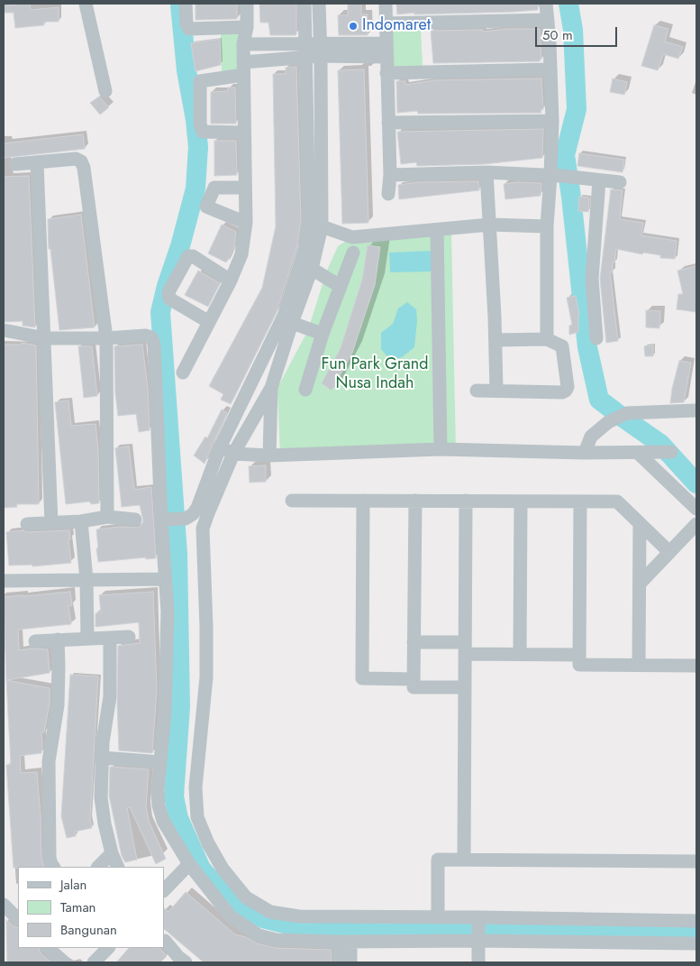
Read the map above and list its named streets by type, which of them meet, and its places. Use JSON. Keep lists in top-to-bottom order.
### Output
{
  "parks": ["Fun Park Grand Nusa Indah"],
  "places": ["Indomaret"],
  "legend": ["Jalan", "Taman", "Bangunan"],
  "scale_bar": "50 m"
}
